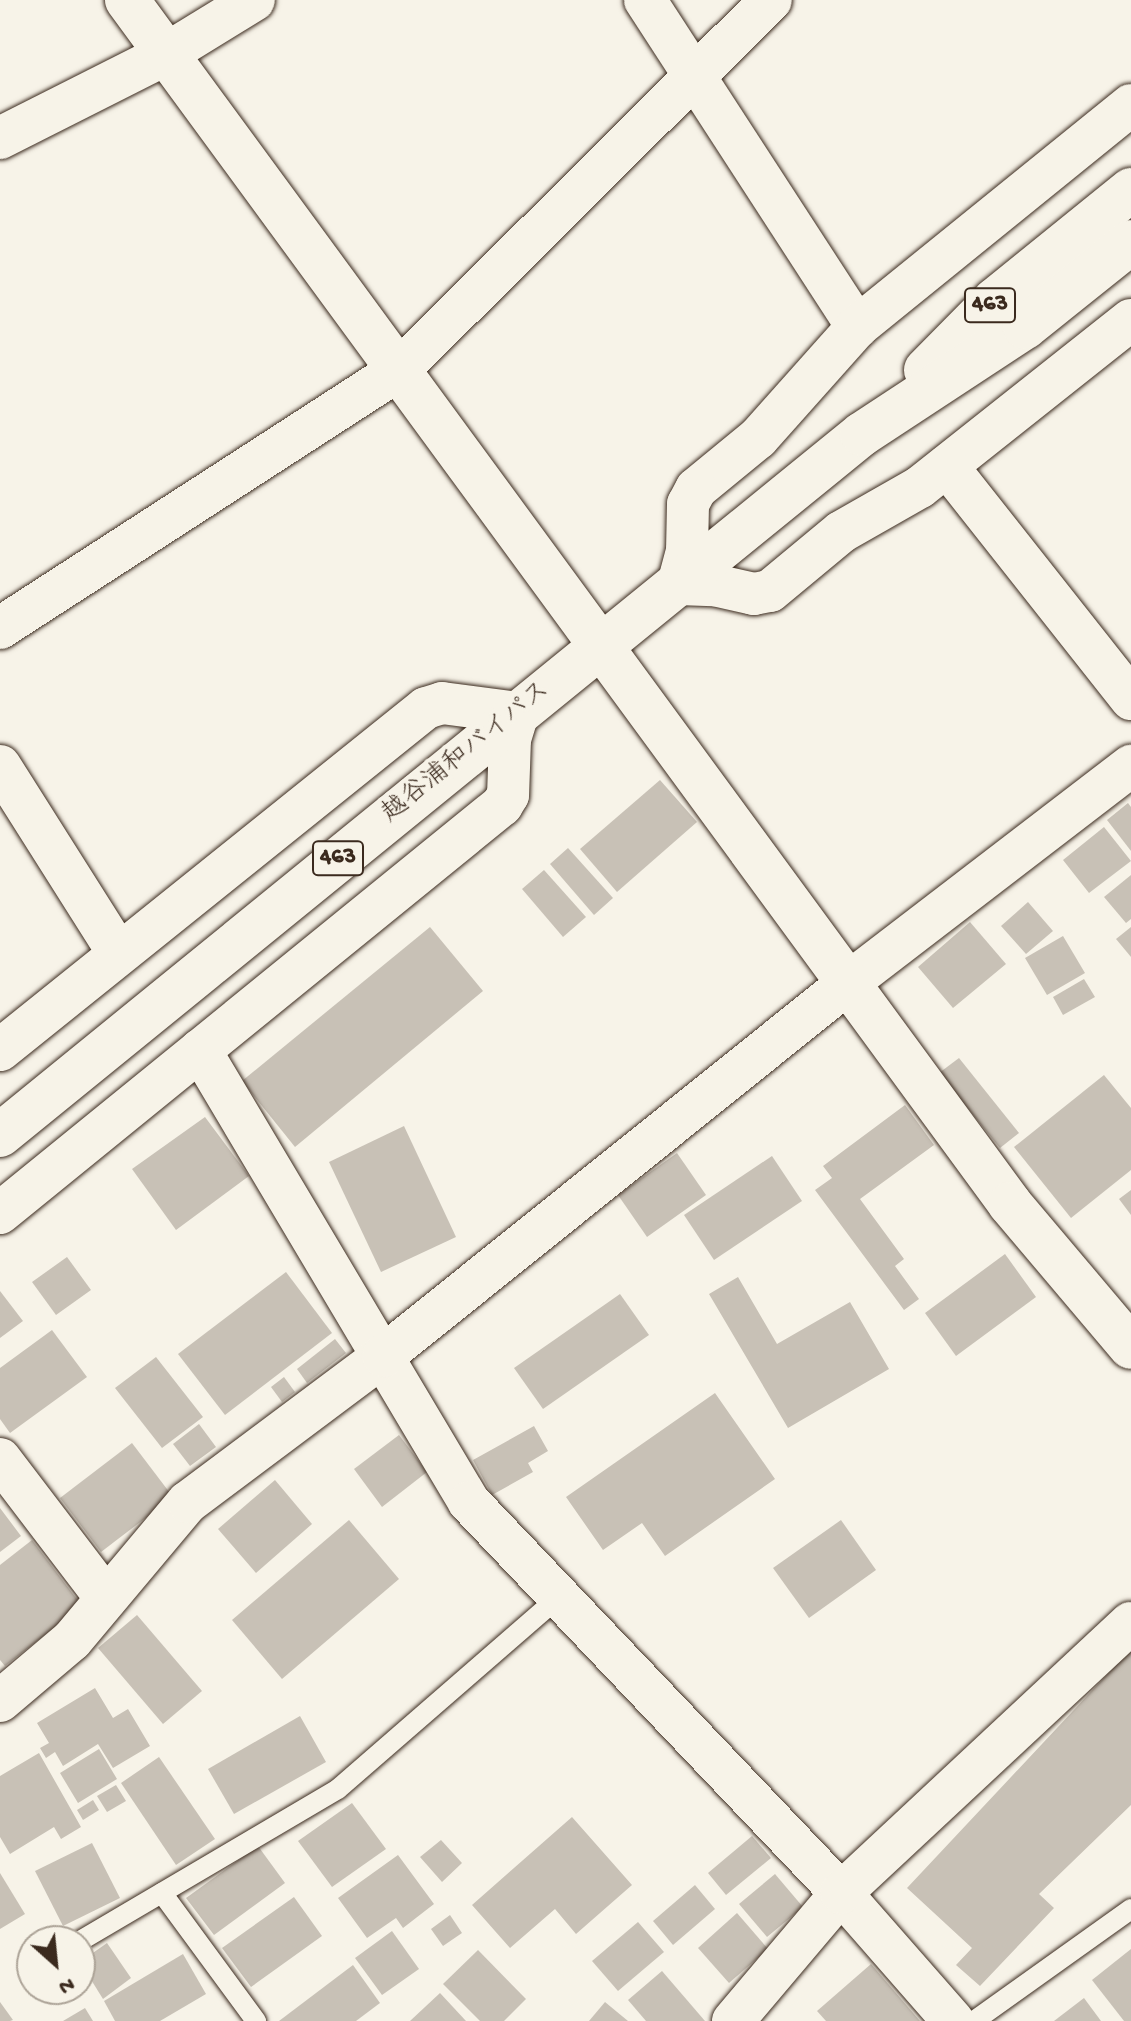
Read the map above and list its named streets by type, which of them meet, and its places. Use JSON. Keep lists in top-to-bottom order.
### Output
{
  "streets": {
    "main road": ["463", "越谷浦和バイパス"]
  },
  "north": "bottom right"
}
